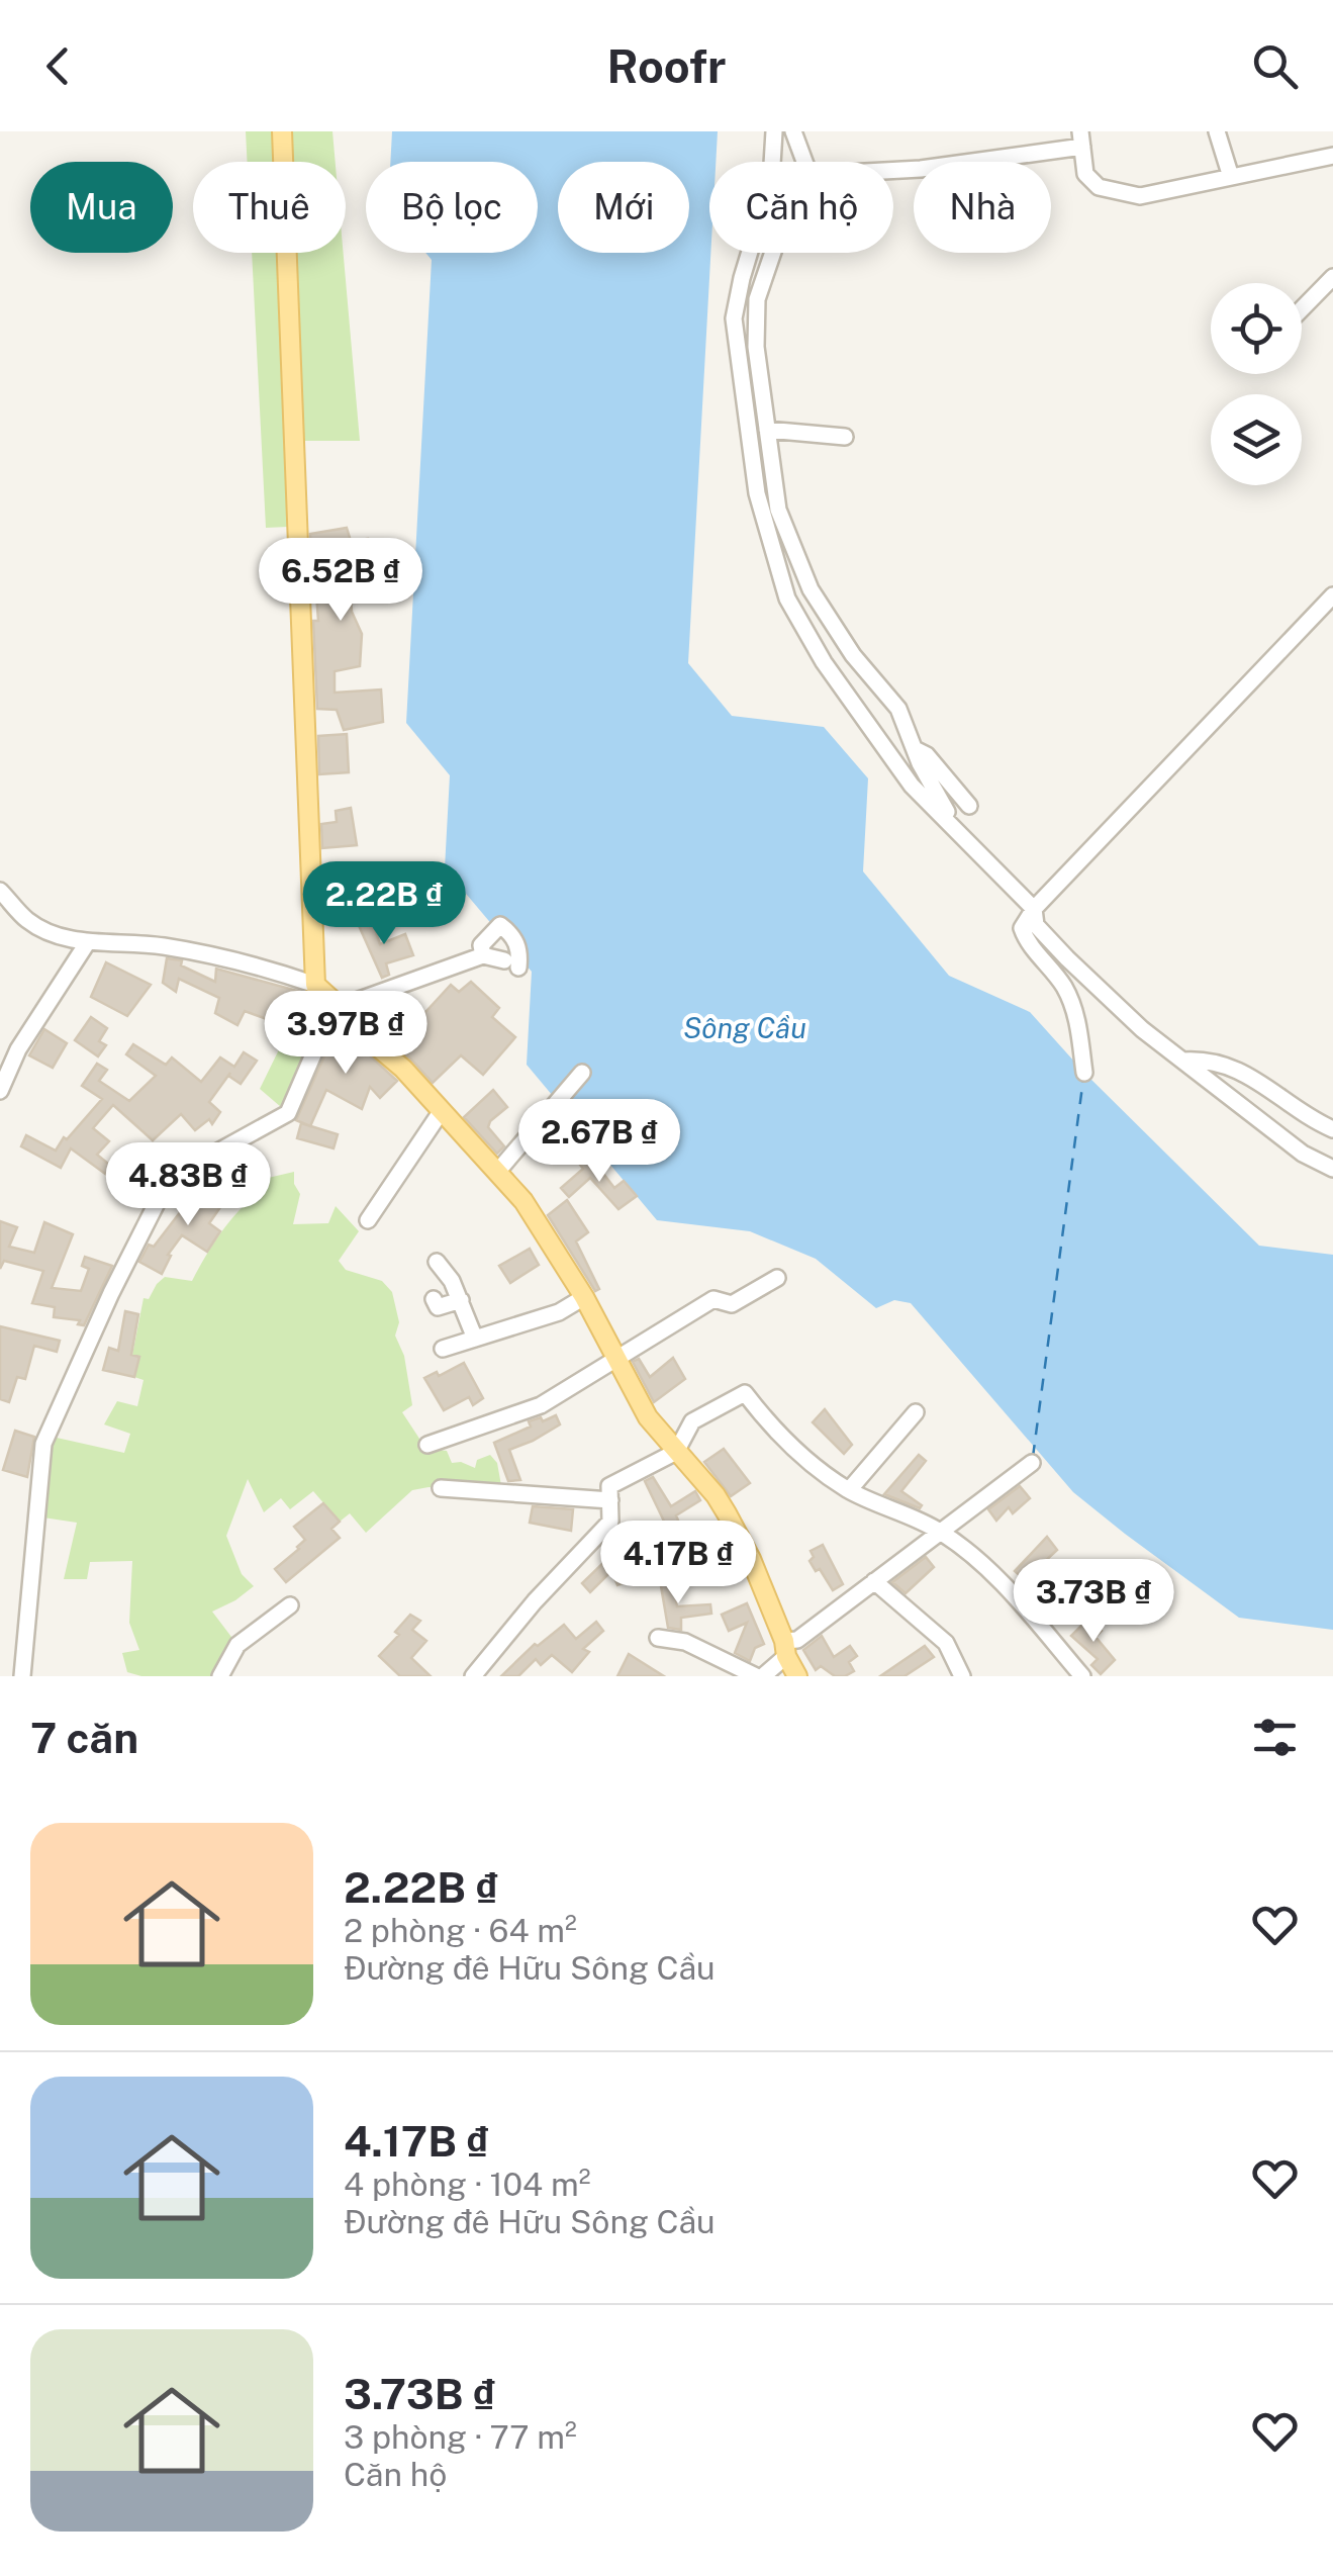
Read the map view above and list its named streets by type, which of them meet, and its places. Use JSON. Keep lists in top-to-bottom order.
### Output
{
  "water": ["Sông Cầu"],
  "page": {
    "header": "Roofr",
    "chip": [
      "Mua",
      "Thuê",
      "Bộ lọc",
      "Mới",
      "Căn hộ",
      "Nhà"
    ],
    "price": [
      "6.52B ₫",
      "2.22B ₫",
      "3.97B ₫",
      "2.67B ₫",
      "4.83B ₫",
      "4.17B ₫",
      "3.73B ₫"
    ],
    "heading": "7 căn",
    "list": [
      {
        "name": "2.22B ₫",
        "note": "2 phòng · 64 m² · Đường đê Hữu Sông Cầu"
      },
      {
        "name": "4.17B ₫",
        "note": "4 phòng · 104 m² · Đường đê Hữu Sông Cầu"
      },
      {
        "name": "3.73B ₫",
        "note": "3 phòng · 77 m² · Căn hộ"
      }
    ]
  }
}
